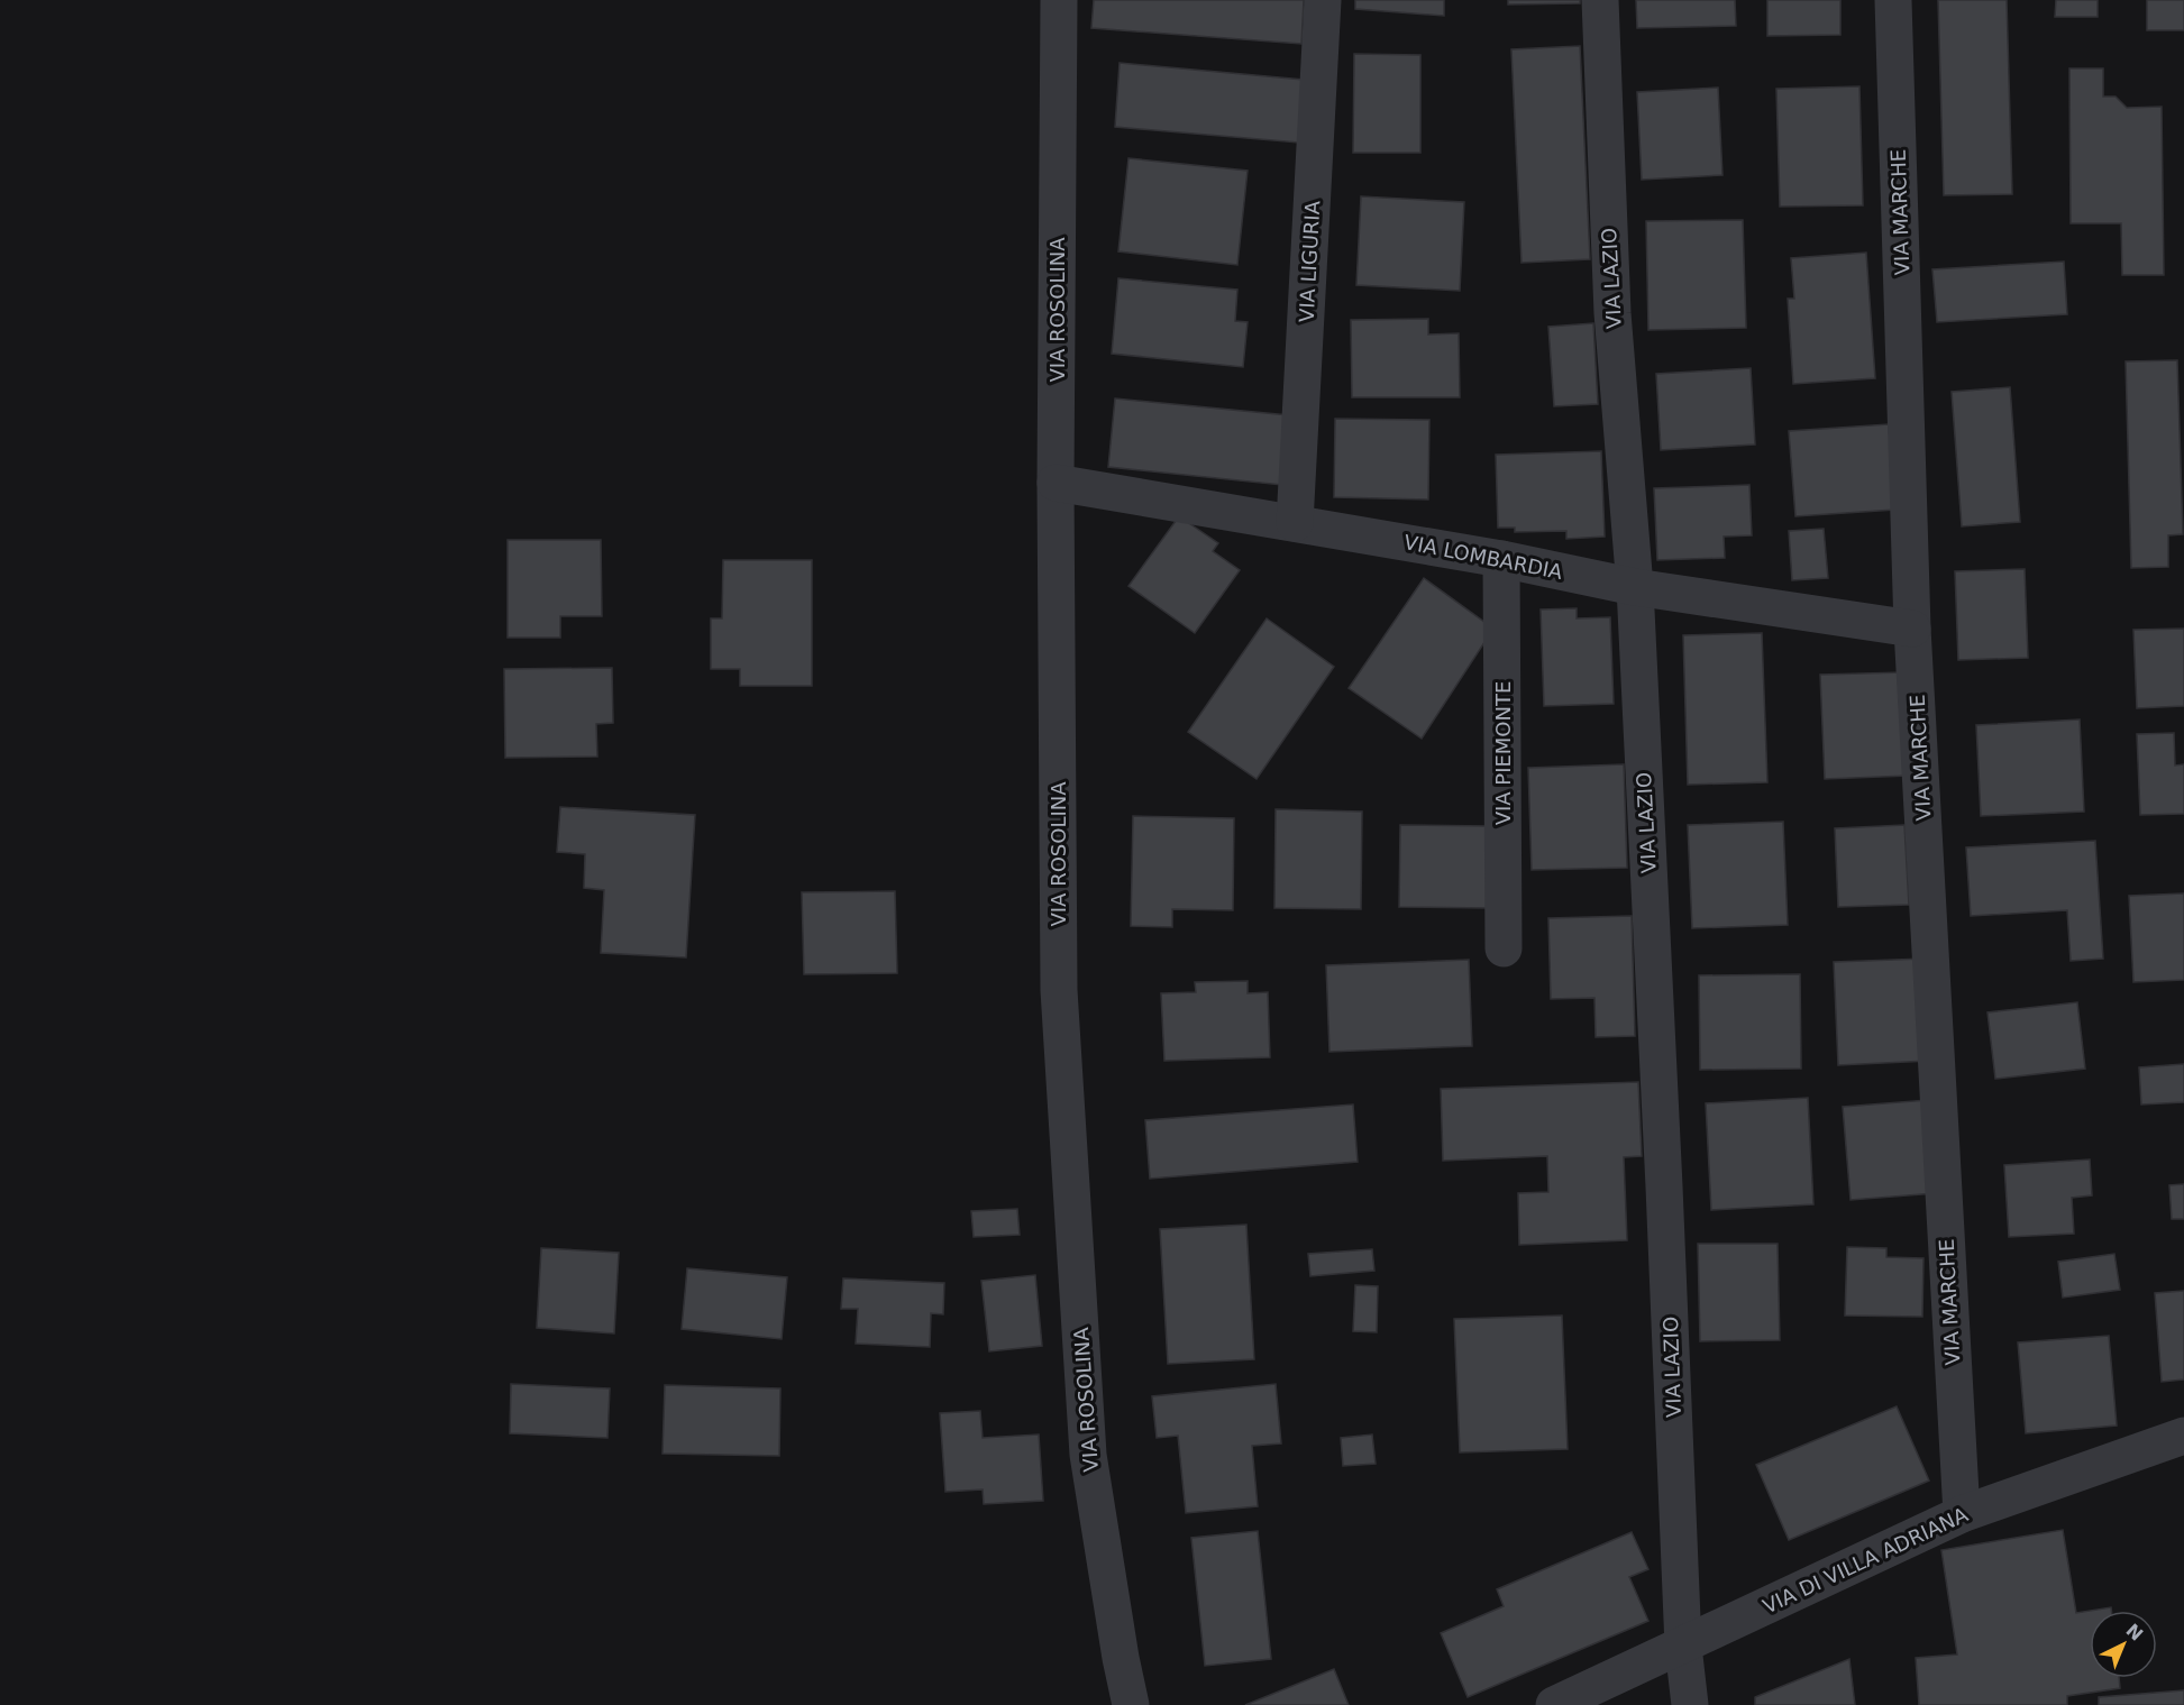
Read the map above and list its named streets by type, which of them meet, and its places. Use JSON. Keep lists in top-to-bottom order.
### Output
{
  "streets": {
    "street": [
      "VIA MARCHE",
      "VIA LIGURIA",
      "VIA LAZIO",
      "VIA ROSOLINA",
      "VIA LOMBARDIA",
      "VIA PIEMONTE",
      "VIA DI VILLA ADRIANA"
    ]
  },
  "crossings": [
    ["VIA MARCHE", "VIA LOMBARDIA"],
    ["VIA MARCHE", "VIA DI VILLA ADRIANA"],
    ["VIA LIGURIA", "VIA LOMBARDIA"],
    ["VIA LAZIO", "VIA LOMBARDIA"],
    ["VIA LAZIO", "VIA DI VILLA ADRIANA"],
    ["VIA ROSOLINA", "VIA LOMBARDIA"],
    ["VIA LOMBARDIA", "VIA PIEMONTE"]
  ],
  "north": "top right"
}
